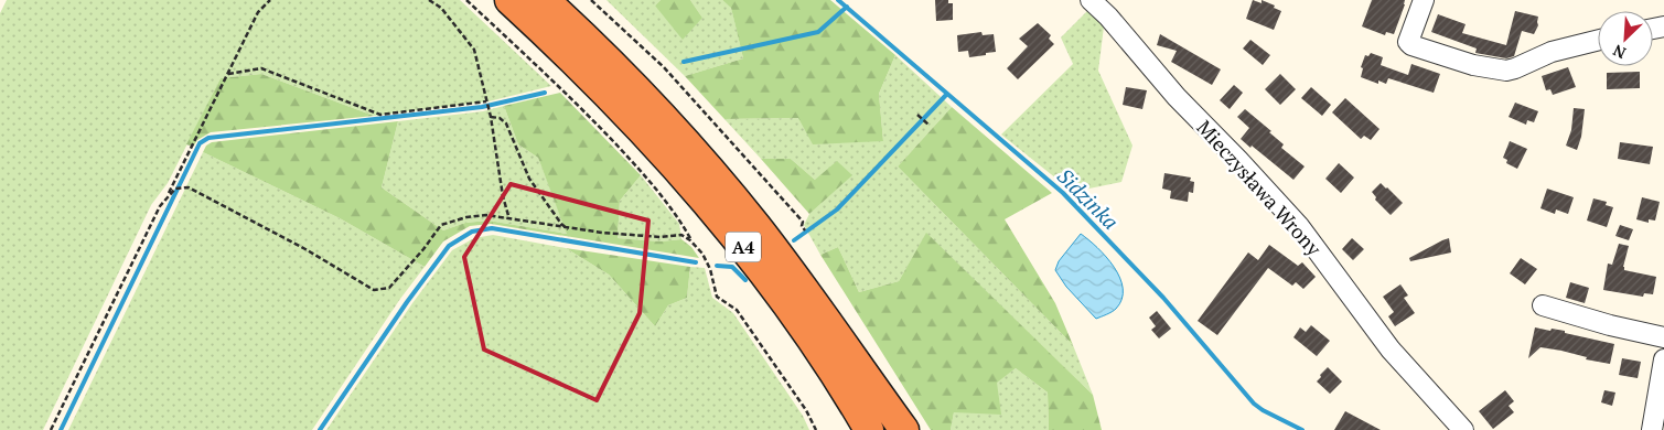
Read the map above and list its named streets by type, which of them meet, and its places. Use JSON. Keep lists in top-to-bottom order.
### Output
{
  "streets": {
    "highway": ["A4"],
    "street": ["Mieczysława Wrony"]
  },
  "water": ["Sidzinka"],
  "north": "bottom left"
}
